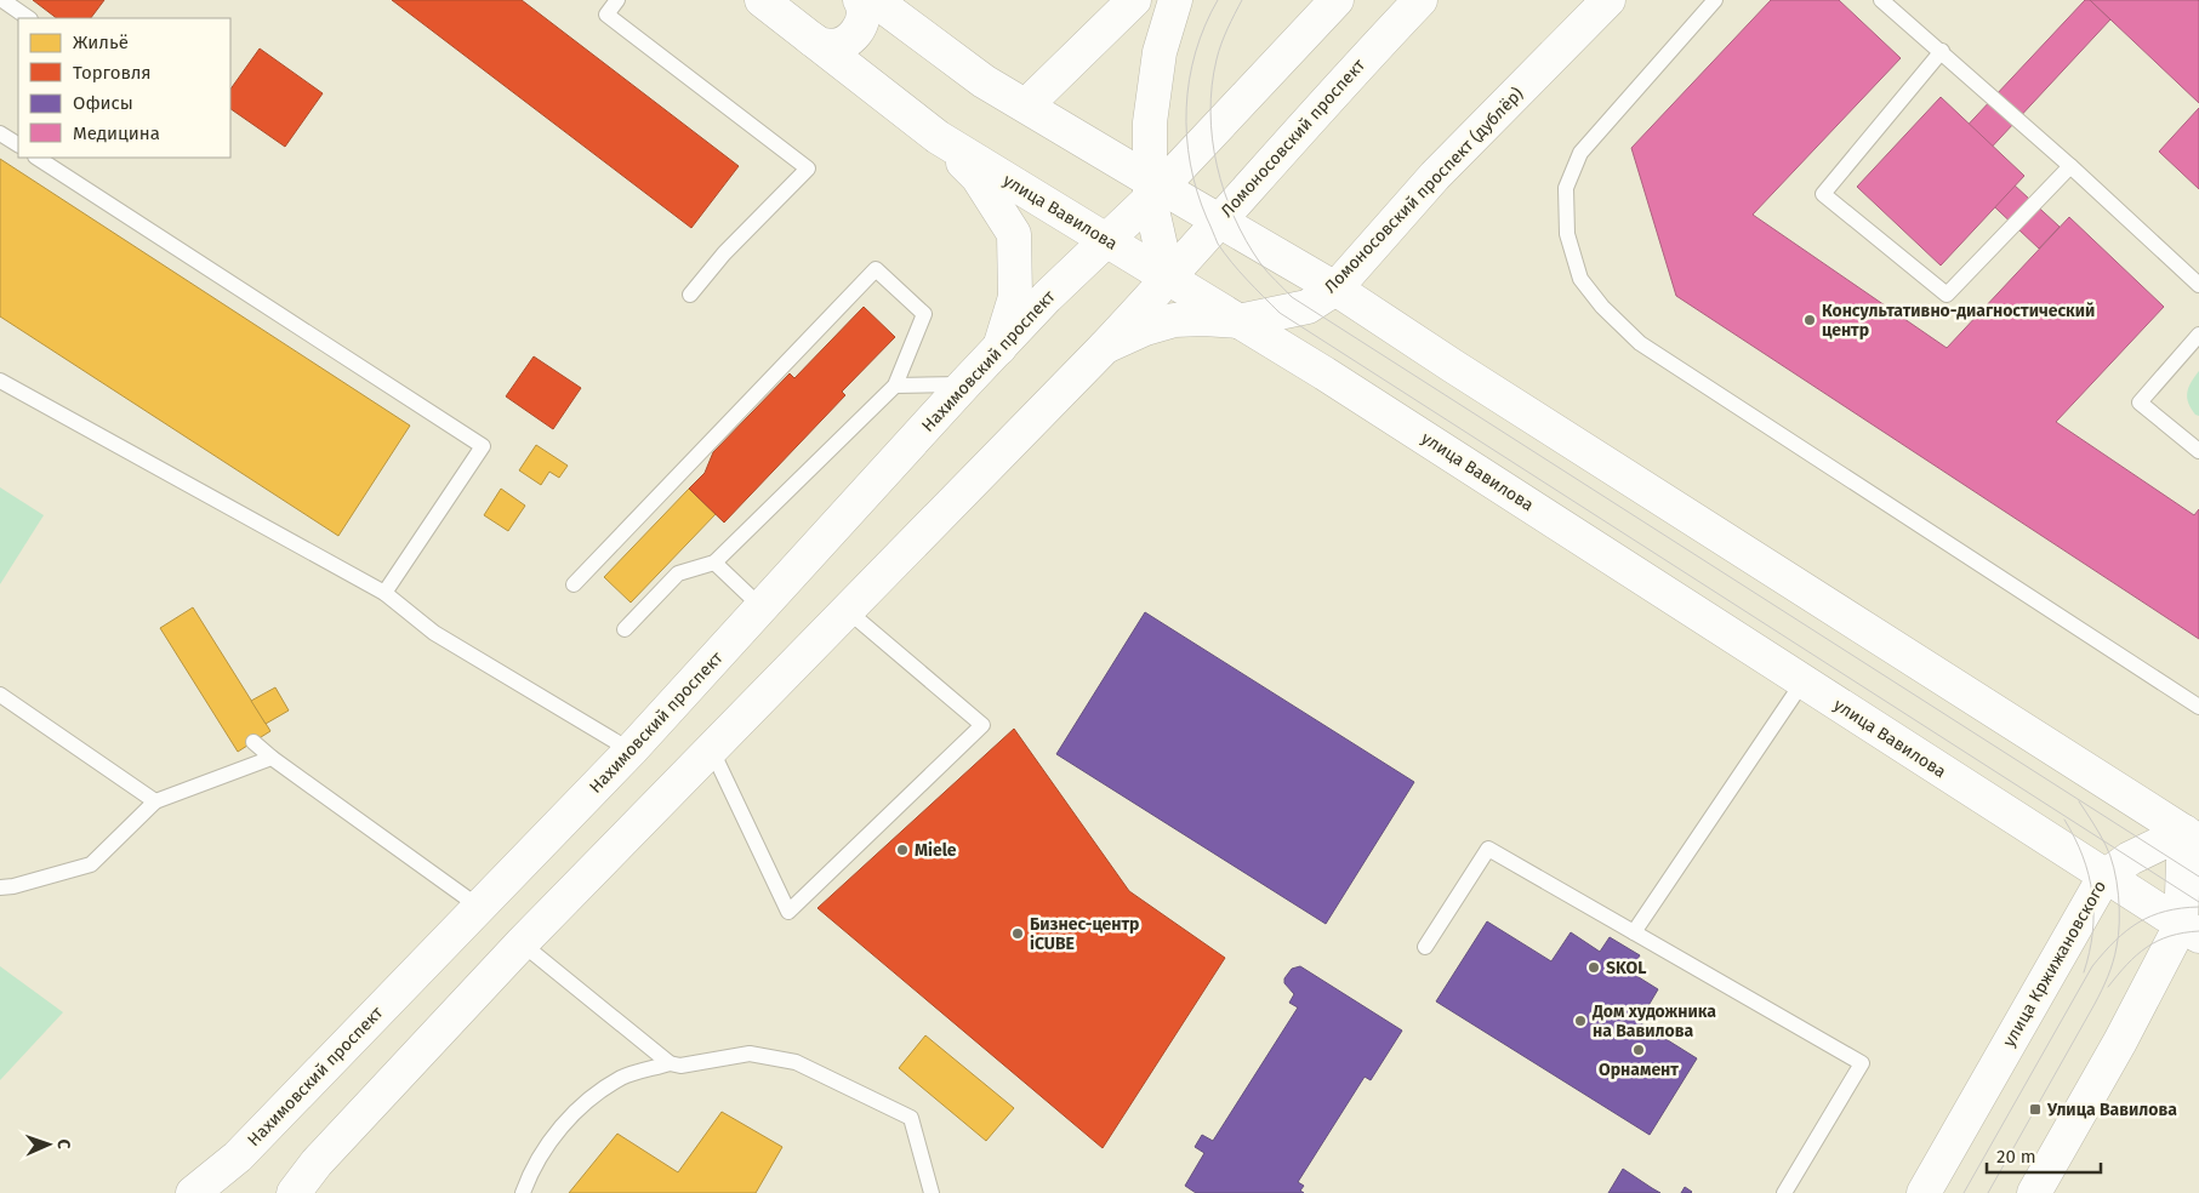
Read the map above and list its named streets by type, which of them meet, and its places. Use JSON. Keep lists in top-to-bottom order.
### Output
{
  "streets": {
    "main road": [
      "Ломоносовский проспект",
      "Ломоносовский проспект (дублёр)",
      "улица Вавилова",
      "Нахимовский проспект",
      "улица Кржижановского"
    ]
  },
  "crossings": [
    ["Ломоносовский проспект", "улица Вавилова"],
    ["Ломоносовский проспект (дублёр)", "улица Вавилова"],
    ["улица Вавилова", "Нахимовский проспект"],
    ["улица Вавилова", "улица Кржижановского"]
  ],
  "places": {
    "other": [
      "Консультативно-диагностический центр",
      "Miele",
      "Бизнес-центр iCUBE",
      "SKOL",
      "Дом художника на Вавилова",
      "Орнамент"
    ],
    "transit": ["Улица Вавилова"]
  },
  "legend": [
    "Жильё",
    "Торговля",
    "Офисы",
    "Медицина"
  ],
  "scale_bar": "20 m",
  "north": "right"
}
